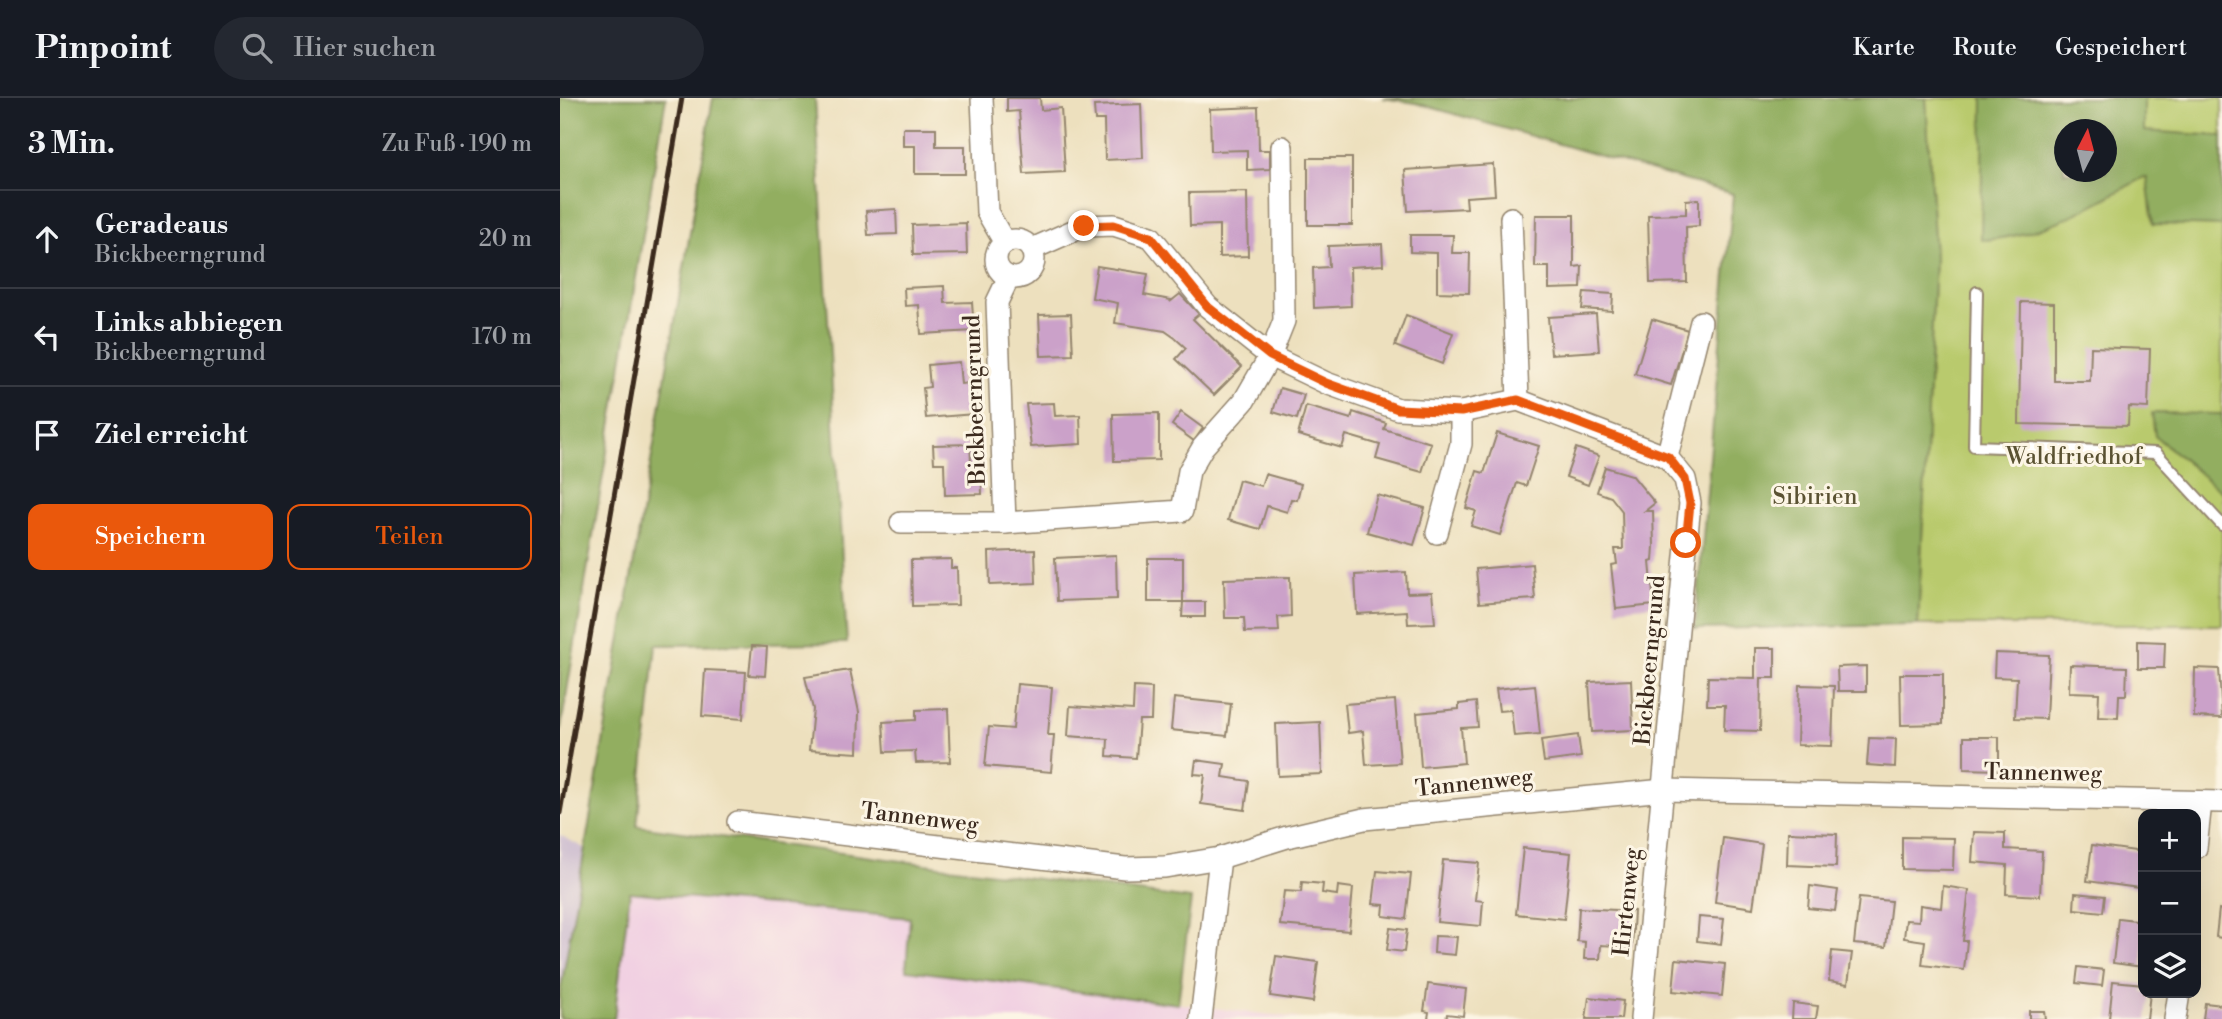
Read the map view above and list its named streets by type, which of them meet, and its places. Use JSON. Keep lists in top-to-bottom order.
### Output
{
  "streets": {
    "street": ["Bickbeerngrund", "Tannenweg", "Hirtenweg"]
  },
  "crossings": [
    ["Bickbeerngrund", "Tannenweg"],
    ["Bickbeerngrund", "Hirtenweg"],
    ["Tannenweg", "Hirtenweg"]
  ],
  "parks": ["Waldfriedhof", "Sibirien"],
  "north": "top",
  "page": {
    "header": "Pinpoint",
    "search": "Hier suchen",
    "nav": ["Karte", "Route", "Gespeichert"],
    "heading": ["3 Min.", "Zu Fuß · 190 m"],
    "list": [
      ["Geradeaus", "Bickbeerngrund", "20 m"],
      ["Links abbiegen", "Bickbeerngrund", "170 m"],
      "Ziel erreicht"
    ],
    "buttons": ["Speichern", "Teilen"],
    "map_buttons": ["+", "−"]
  }
}
